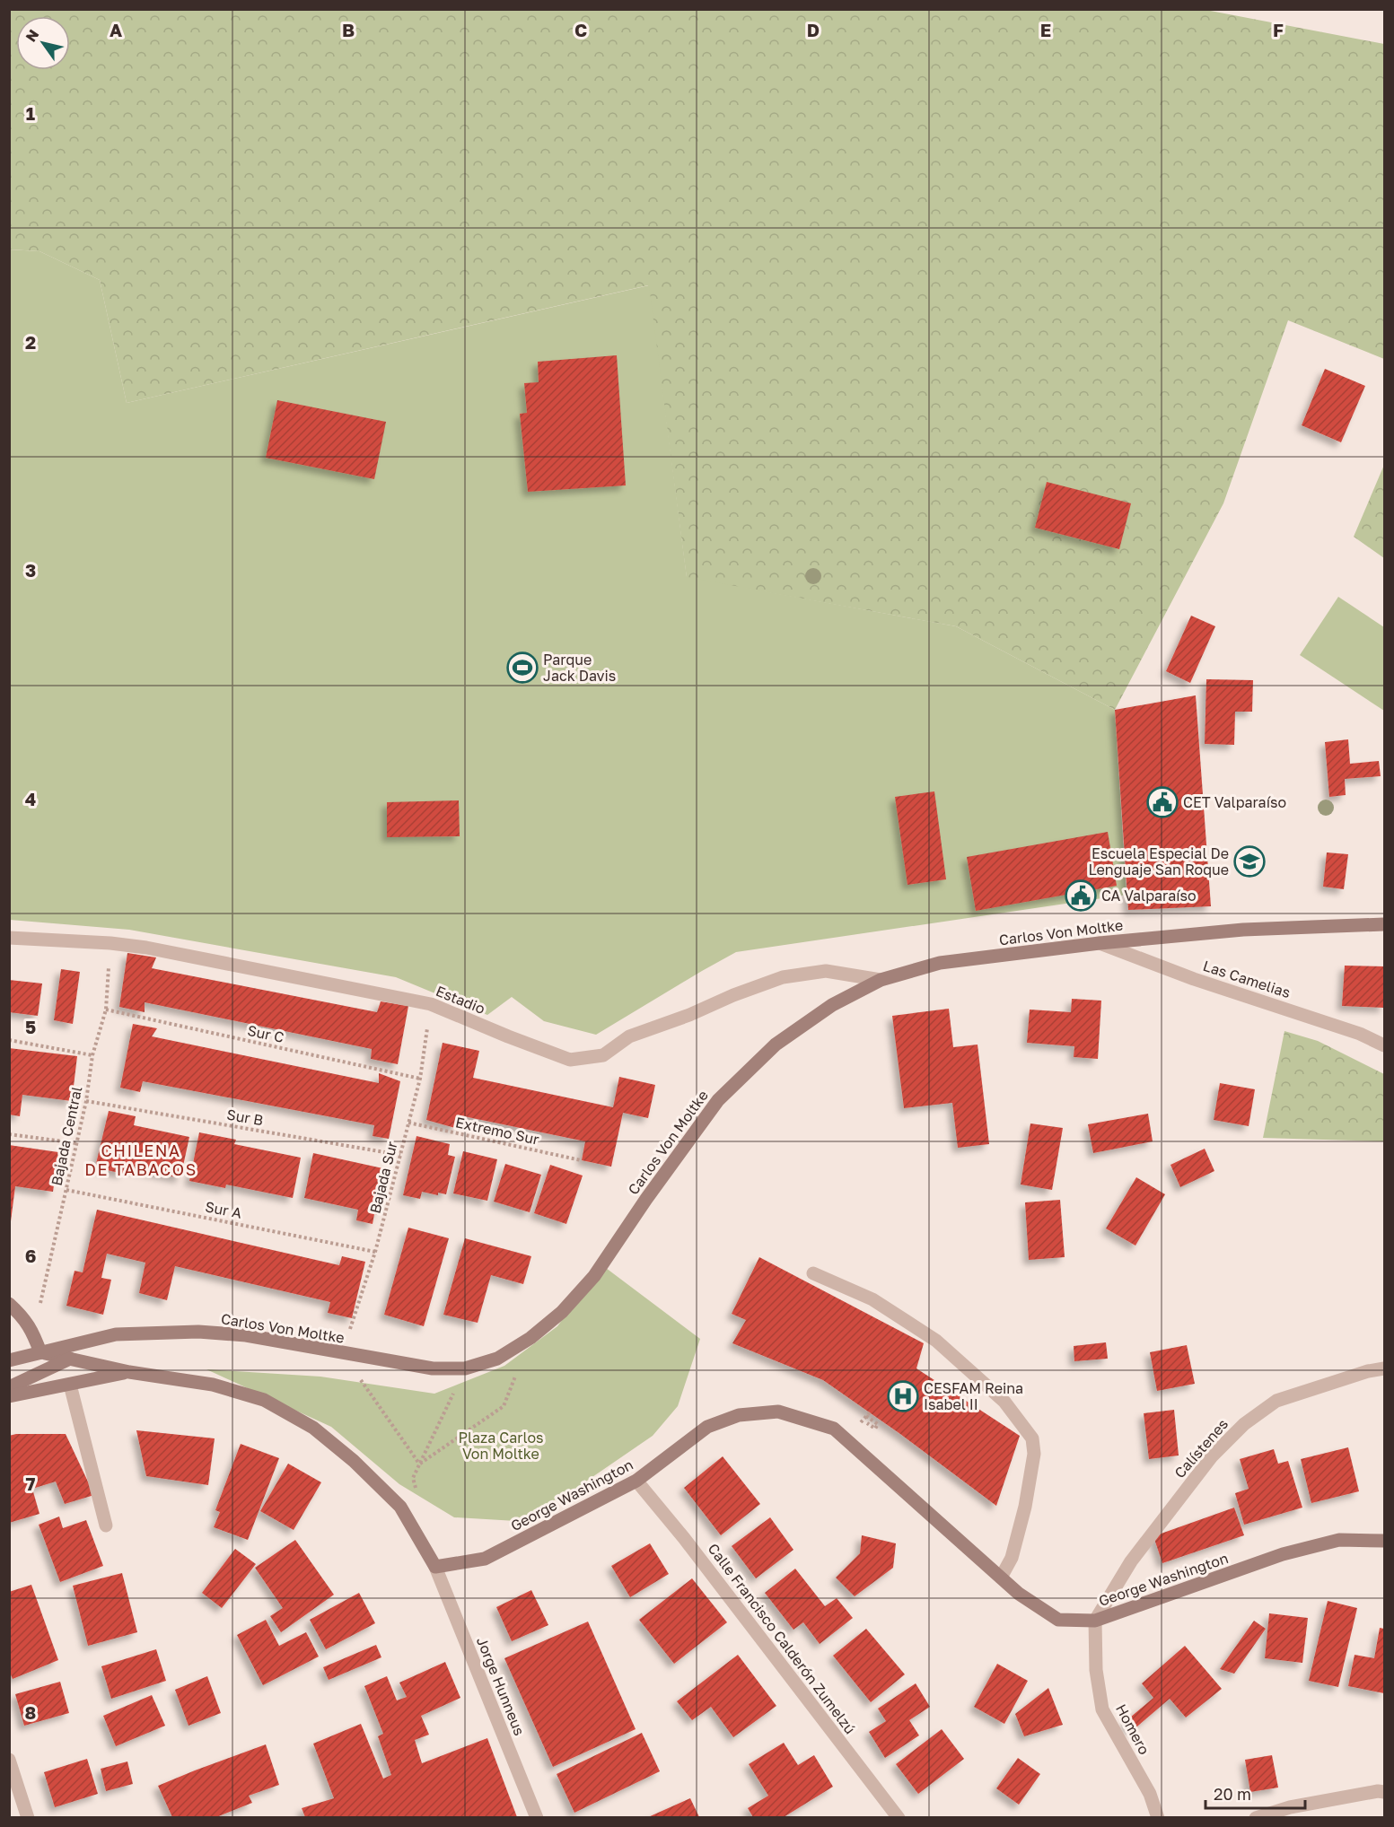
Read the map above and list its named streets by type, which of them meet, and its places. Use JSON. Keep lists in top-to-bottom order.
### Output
{
  "streets": {
    "street": [
      "Carlos Von Moltke",
      "Las Camelias",
      "Estadio",
      "Calístenes",
      "George Washington",
      "Calle Francisco Calderón Zumelzú",
      "Jorge Hunneus",
      "Homero"
    ],
    "path": [
      "Sur C",
      "Sur B",
      "Extremo Sur",
      "Bajada Central",
      "Bajada Sur",
      "Sur A"
    ]
  },
  "crossings": [
    ["Carlos Von Moltke", "Las Camelias"],
    ["Carlos Von Moltke", "Estadio"],
    ["Carlos Von Moltke", "Bajada Sur"],
    ["Estadio", "Bajada Central"],
    ["Estadio", "Bajada Sur"],
    ["Sur C", "Bajada Central"],
    ["Sur C", "Bajada Sur"],
    ["Sur B", "Bajada Central"],
    ["Sur B", "Bajada Sur"],
    ["Extremo Sur", "Bajada Sur"],
    ["Bajada Central", "Sur A"],
    ["Bajada Sur", "Sur A"],
    ["Calístenes", "George Washington"],
    ["Calístenes", "Homero"],
    ["George Washington", "Calle Francisco Calderón Zumelzú"],
    ["George Washington", "Jorge Hunneus"],
    ["George Washington", "Homero"]
  ],
  "districts": ["CHILENA DE TABACOS"],
  "parks": ["Plaza Carlos Von Moltke"],
  "places": {
    "sports": ["Parque Jack Davis"],
    "public building": ["CET Valparaíso", "CA Valparaíso"],
    "school or university": ["Escuela Especial De Lenguaje San Roque"],
    "hospital": ["CESFAM Reina Isabel II"]
  },
  "scale_bar": "20 m",
  "north": "top left",
  "grid": {
    "columns": [
      "A",
      "B",
      "C",
      "D",
      "E",
      "F"
    ],
    "rows": [
      "1",
      "2",
      "3",
      "4",
      "5",
      "6",
      "7",
      "8"
    ]
  }
}
